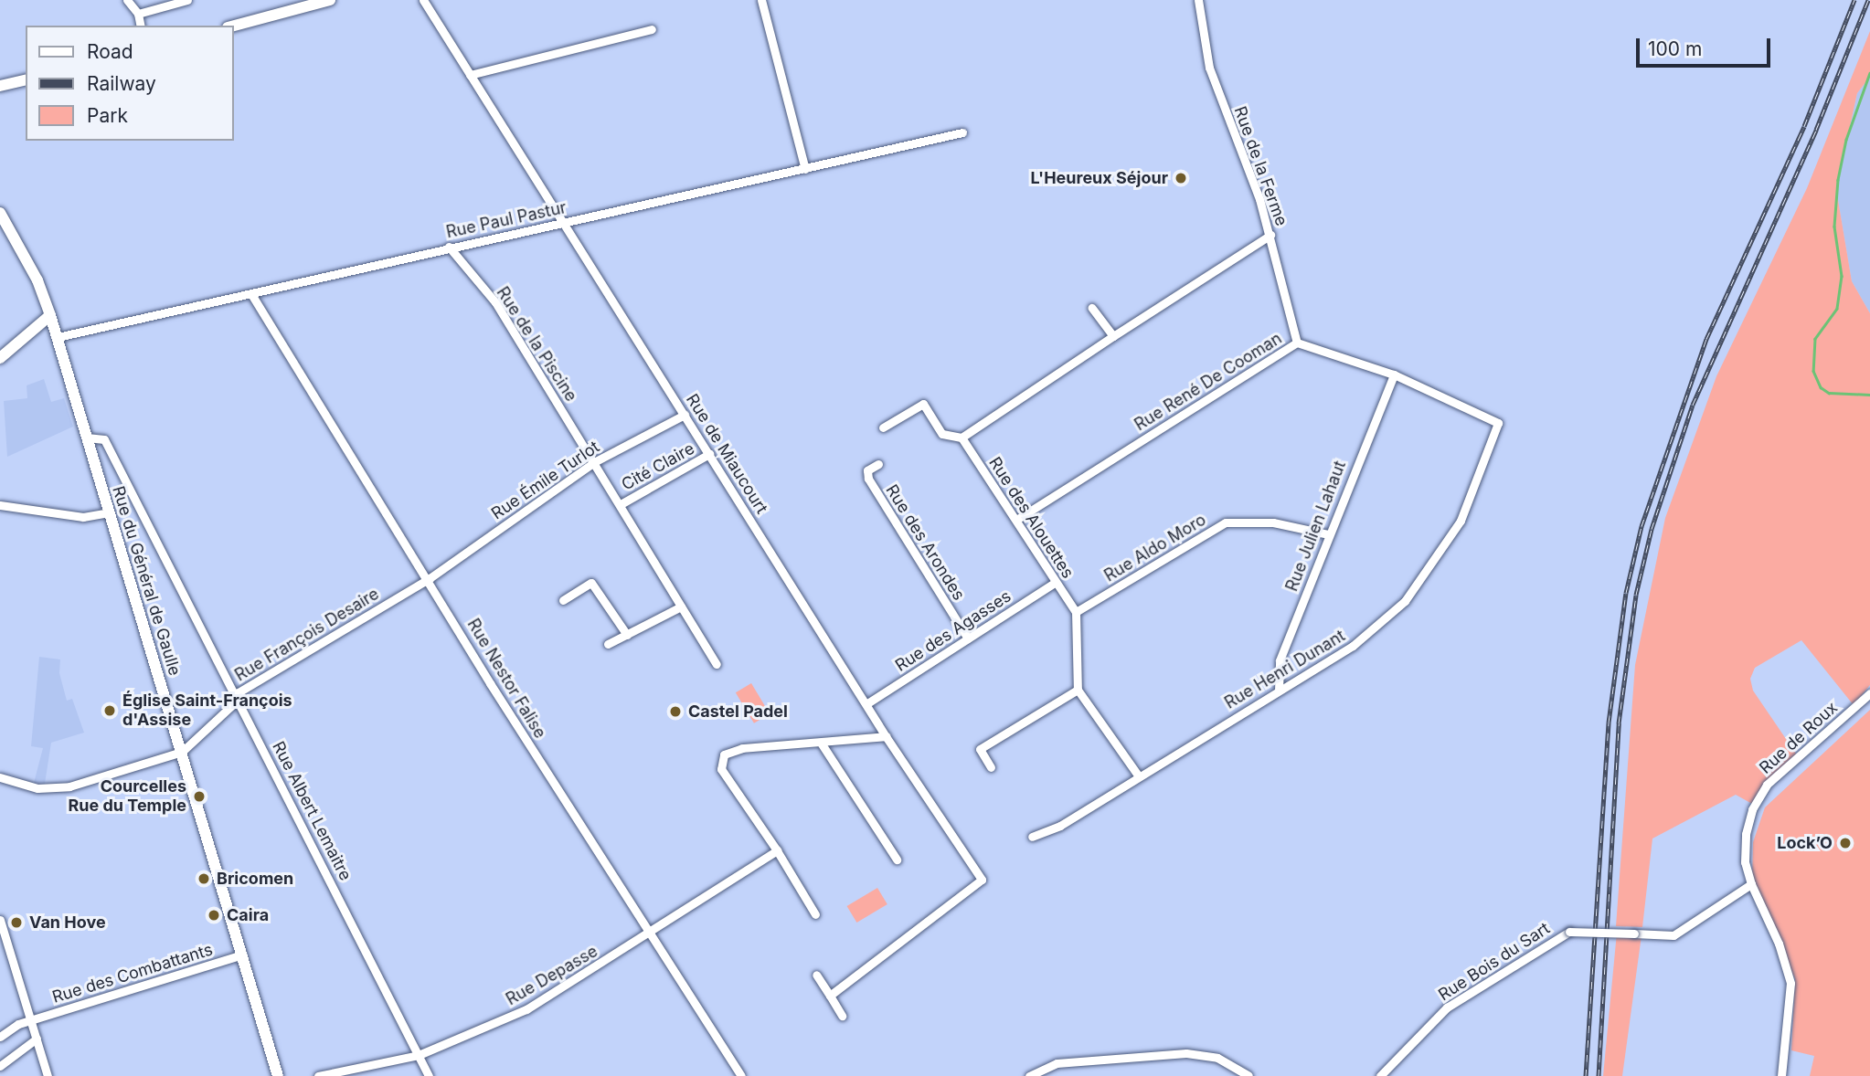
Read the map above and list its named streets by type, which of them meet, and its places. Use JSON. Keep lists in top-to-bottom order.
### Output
{
  "streets": {
    "main road": ["Rue du Général de Gaulle"],
    "street": [
      "Rue de la Ferme",
      "Rue Paul Pastur",
      "Rue de la Piscine",
      "Rue René De Cooman",
      "Rue de Miaucourt",
      "Cité Claire",
      "Rue Émile Turlot",
      "Rue des Alouettes",
      "Rue Julien Lahaut",
      "Rue des Arondes",
      "Rue Aldo Moro",
      "Rue des Agasses",
      "Rue François Desaire",
      "Rue Henri Dunant",
      "Rue Nestor Falise",
      "Rue de Roux",
      "Rue Albert Lemaitre",
      "Rue Bois du Sart",
      "Rue des Combattants",
      "Rue Depasse"
    ]
  },
  "crossings": [
    ["Rue de la Ferme", "Rue René De Cooman"],
    ["Rue Paul Pastur", "Rue de la Piscine"],
    ["Rue Paul Pastur", "Rue de Miaucourt"],
    ["Rue Paul Pastur", "Rue du Général de Gaulle"],
    ["Rue Paul Pastur", "Rue Nestor Falise"],
    ["Rue de la Piscine", "Cité Claire"],
    ["Rue de la Piscine", "Rue Émile Turlot"],
    ["Rue René De Cooman", "Rue des Alouettes"],
    ["Rue René De Cooman", "Rue Julien Lahaut"],
    ["Rue René De Cooman", "Rue Henri Dunant"],
    ["Rue de Miaucourt", "Cité Claire"],
    ["Rue de Miaucourt", "Rue Émile Turlot"],
    ["Rue de Miaucourt", "Rue des Agasses"],
    ["Rue Émile Turlot", "Rue François Desaire"],
    ["Rue Émile Turlot", "Rue Nestor Falise"],
    ["Rue des Alouettes", "Rue Aldo Moro"],
    ["Rue des Alouettes", "Rue des Agasses"],
    ["Rue Julien Lahaut", "Rue Aldo Moro"],
    ["Rue Julien Lahaut", "Rue Henri Dunant"],
    ["Rue des Arondes", "Rue des Agasses"],
    ["Rue du Général de Gaulle", "Rue François Desaire"],
    ["Rue du Général de Gaulle", "Rue Albert Lemaitre"],
    ["Rue du Général de Gaulle", "Rue des Combattants"],
    ["Rue François Desaire", "Rue Nestor Falise"],
    ["Rue François Desaire", "Rue Albert Lemaitre"],
    ["Rue Nestor Falise", "Rue Depasse"],
    ["Rue de Roux", "Rue Bois du Sart"],
    ["Rue Albert Lemaitre", "Rue Depasse"]
  ],
  "places": [
    "L'Heureux Séjour",
    "Église Saint-François d'Assise",
    "Castel Padel",
    "Courcelles Rue du Temple",
    "Lock’O",
    "Bricomen",
    "Caira",
    "Van Hove"
  ],
  "legend": ["Road", "Railway", "Park"],
  "scale_bar": "100 m"
}
